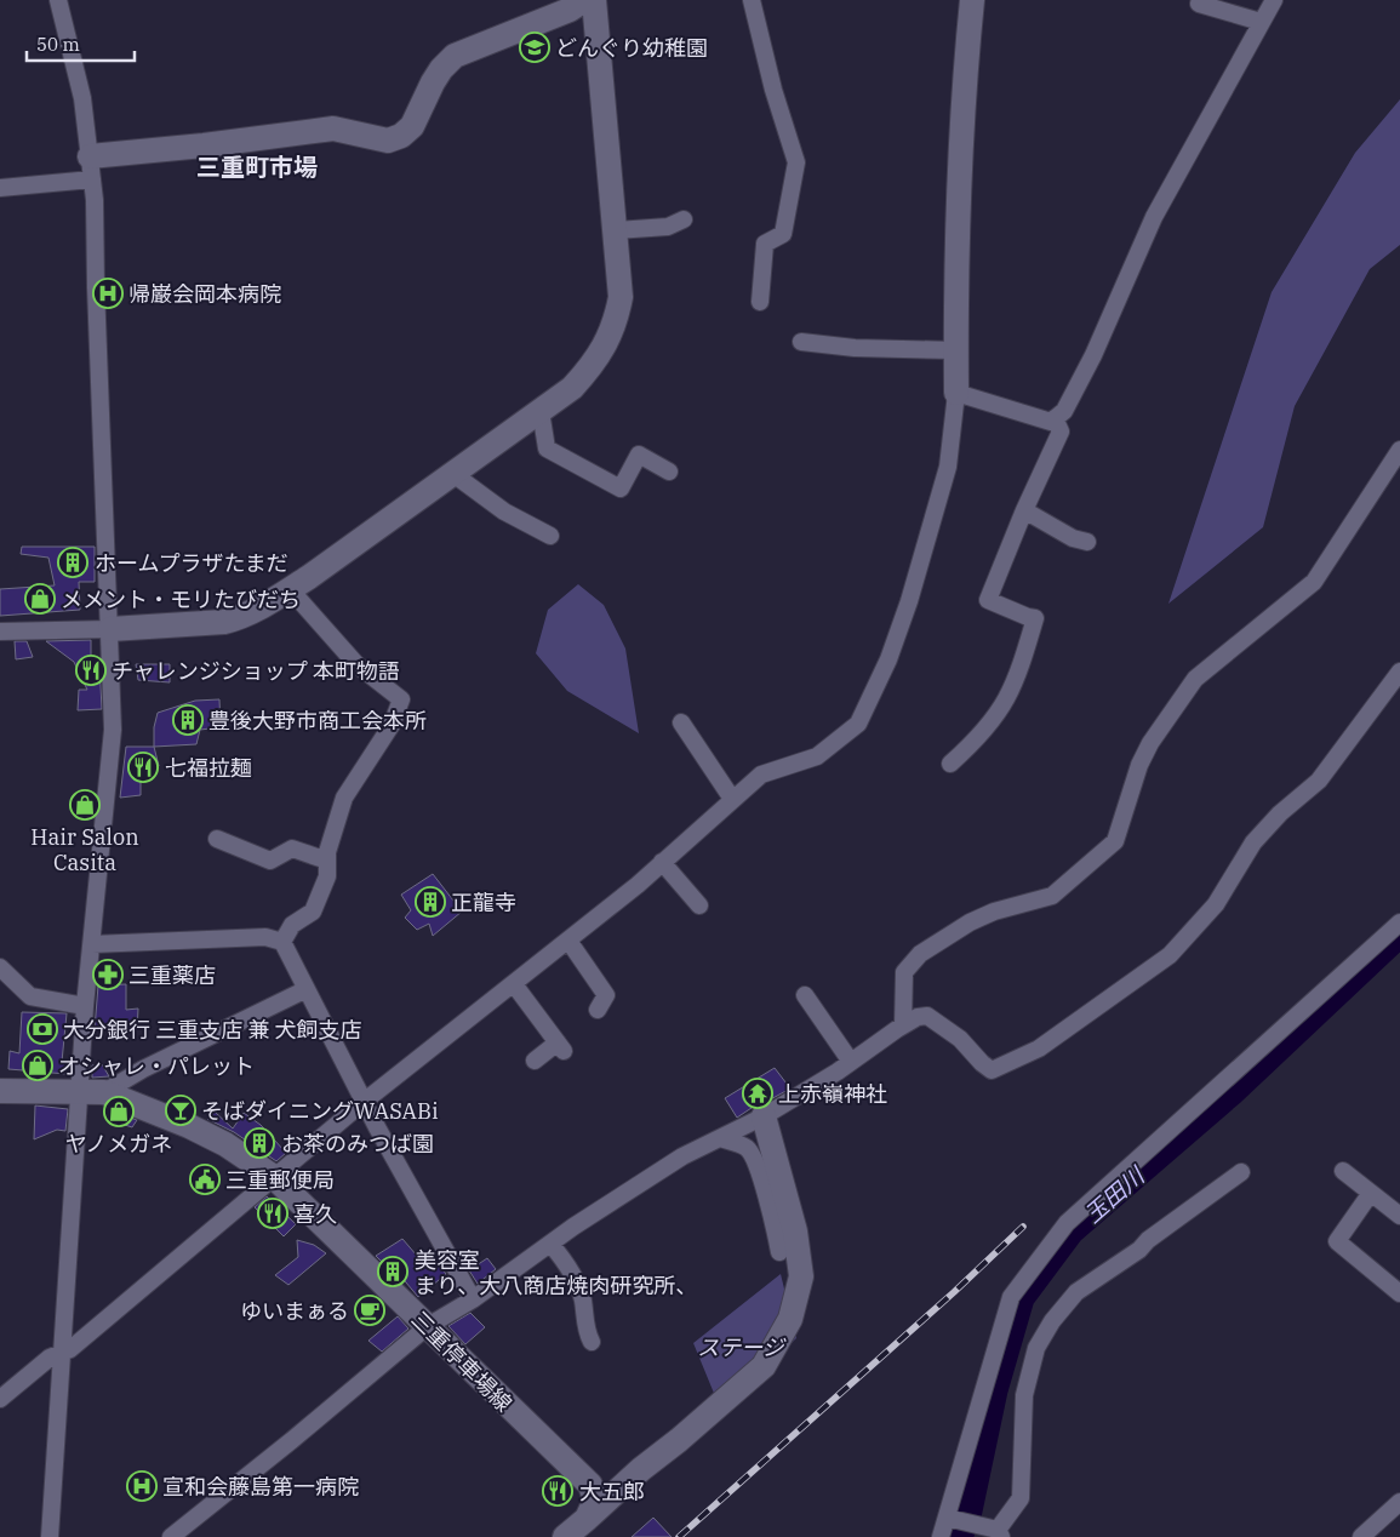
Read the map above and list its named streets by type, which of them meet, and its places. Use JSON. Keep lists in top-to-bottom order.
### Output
{
  "streets": {
    "street": ["三重停車場線"]
  },
  "districts": ["三重町市場"],
  "water": ["玉田川"],
  "parks": ["ステージ"],
  "places": {
    "school or university": ["どんぐり幼稚園"],
    "hospital": ["帰巌会岡本病院", "宣和会藤島第一病院"],
    "building": [
      "ホームプラザたまだ",
      "豊後大野市商工会本所",
      "正龍寺",
      "お茶のみつば園",
      "美容室 まり、大八商店焼肉研究所、"
    ],
    "shop": [
      "メメント・モリたびだち",
      "Hair Salon Casita",
      "オシャレ・パレット",
      "ヤノメガネ"
    ],
    "restaurant": [
      "チャレンジショップ 本町物語",
      "七福拉麺",
      "喜久",
      "大五郎"
    ],
    "pharmacy": ["三重薬店"],
    "bank": ["大分銀行 三重支店 兼 犬飼支店"],
    "temple": ["上赤嶺神社"],
    "bar": ["そばダイニングWASABi"],
    "public building": ["三重郵便局"],
    "cafe": ["ゆいまぁる"]
  },
  "scale_bar": "50 m"
}
